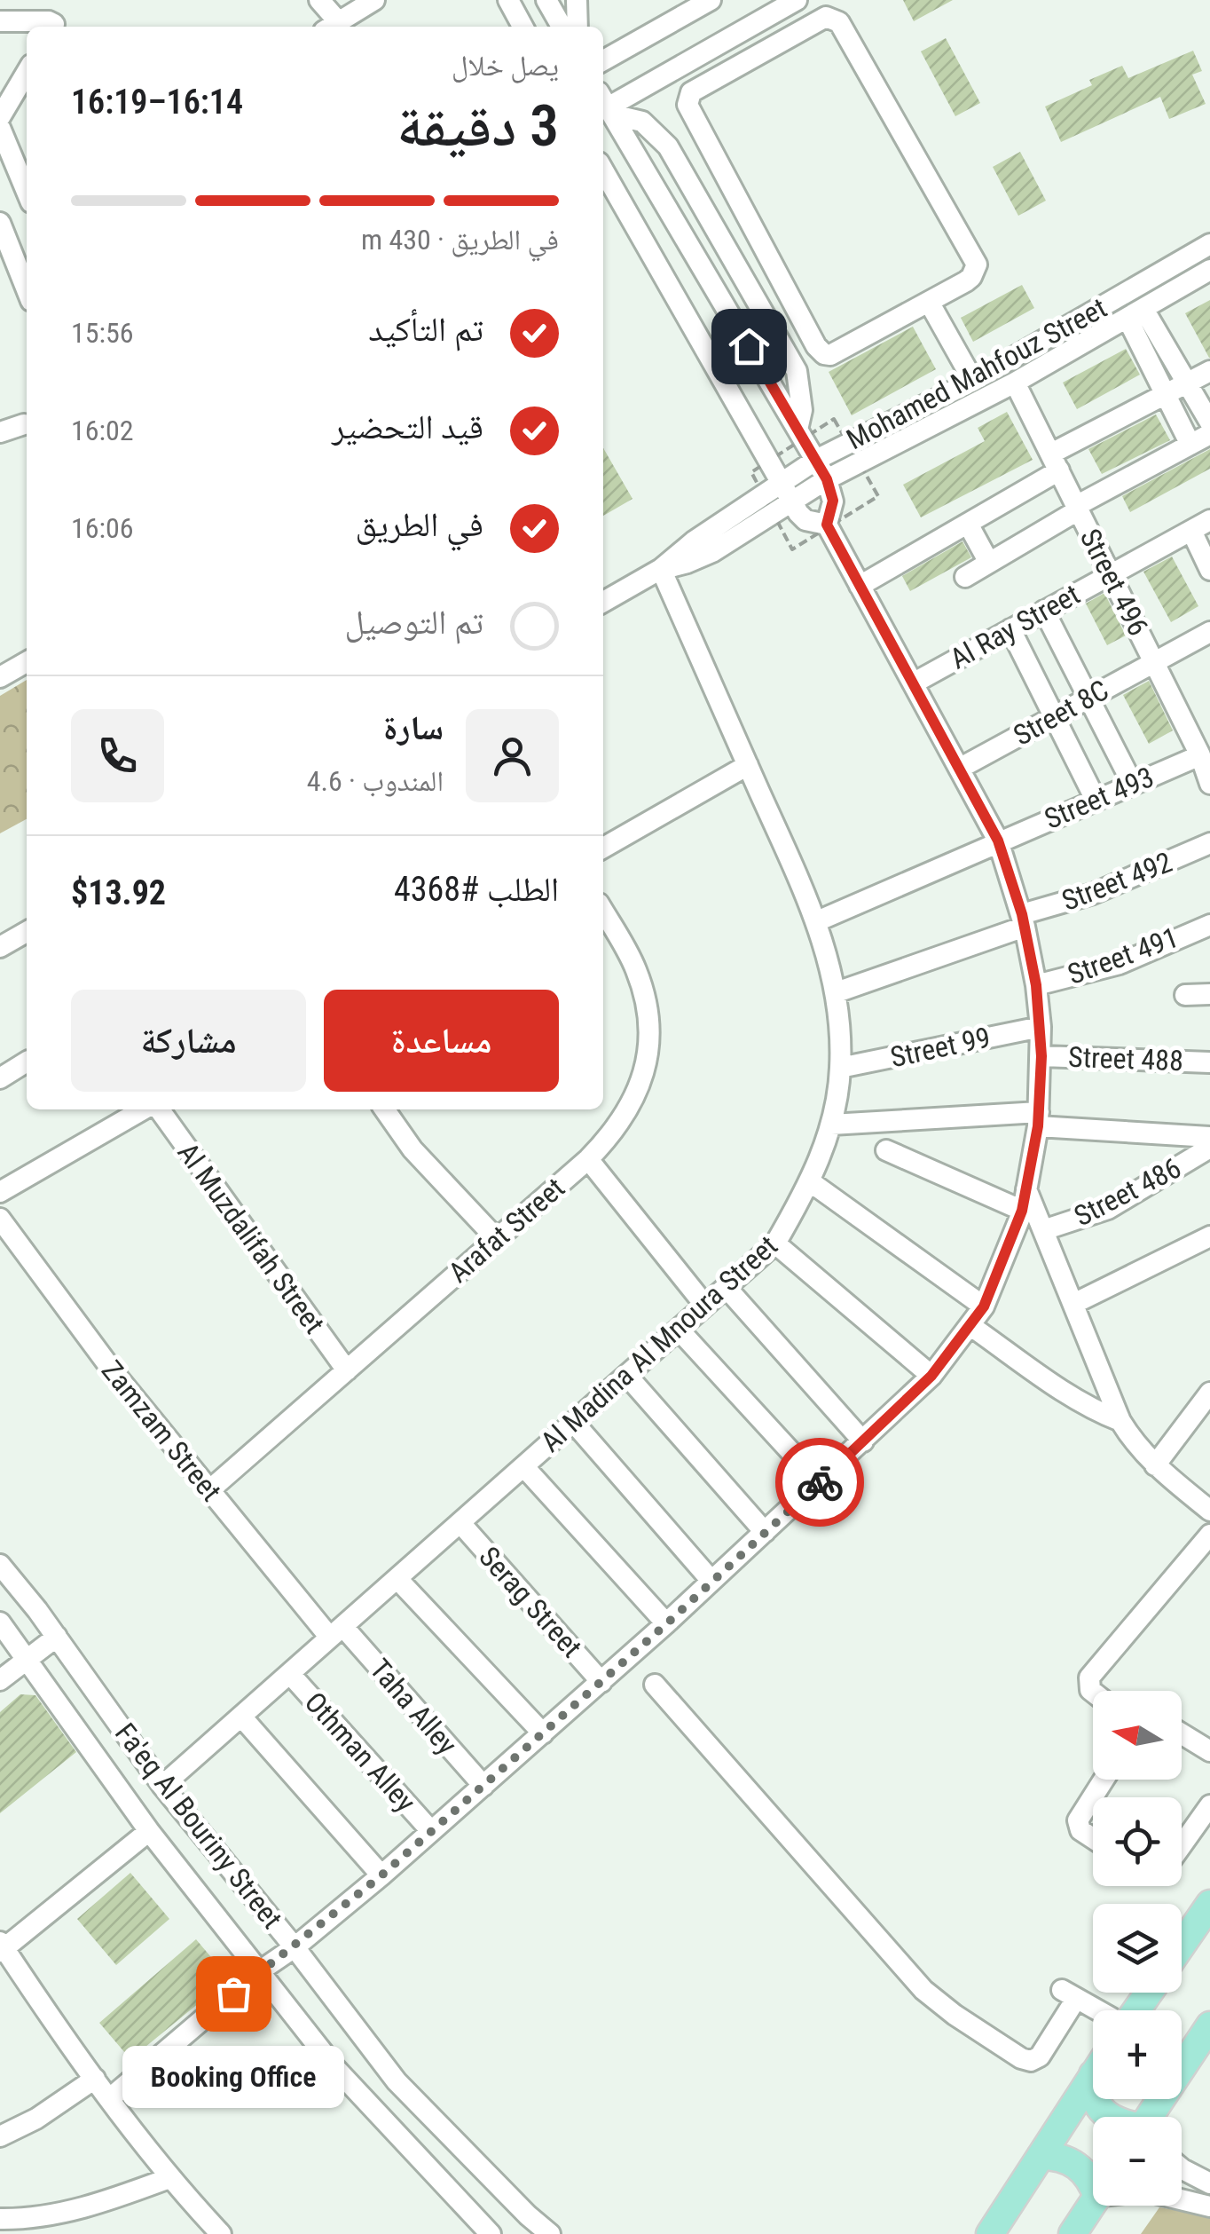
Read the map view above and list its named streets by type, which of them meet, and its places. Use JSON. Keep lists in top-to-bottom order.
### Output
{
  "streets": {
    "street": [
      "Mohamed Mahfouz Street",
      "Street 496",
      "Al Ray Street",
      "Street 8C",
      "Street 493",
      "Street 492",
      "Street 491",
      "Street 99",
      "Street 488",
      "Street 486",
      "Arafat Street",
      "Al Muzdalifah Street",
      "Al Madina Al Mnoura Street",
      "Zamzam Street",
      "Serag Street",
      "Taha Alley",
      "Othman Alley",
      "Fa'eq Al Bouriny Street"
    ]
  },
  "crossings": [
    ["Mohamed Mahfouz Street", "Street 496"],
    ["Mohamed Mahfouz Street", "Al Madina Al Mnoura Street"],
    ["Street 496", "Al Ray Street"],
    ["Street 496", "Street 8C"],
    ["Street 496", "Street 493"],
    ["Street 493", "Al Madina Al Mnoura Street"],
    ["Street 492", "Al Madina Al Mnoura Street"],
    ["Street 99", "Al Madina Al Mnoura Street"],
    ["Arafat Street", "Al Muzdalifah Street"],
    ["Arafat Street", "Zamzam Street"],
    ["Al Madina Al Mnoura Street", "Zamzam Street"],
    ["Al Madina Al Mnoura Street", "Serag Street"],
    ["Al Madina Al Mnoura Street", "Taha Alley"],
    ["Al Madina Al Mnoura Street", "Othman Alley"],
    ["Al Madina Al Mnoura Street", "Fa'eq Al Bouriny Street"],
    ["Zamzam Street", "Taha Alley"]
  ],
  "places": ["Booking Office"],
  "north": "left",
  "page": {
    "heading": ["3 دقيقة", "يصل خلال", "16:14–16:19"],
    "panel": [
      "سارة",
      "المندوب · 4.6",
      "الطلب #4368",
      "$13.92"
    ],
    "bar": "في الطريق · 430 m",
    "list": [
      ["تم التأكيد", "15:56"],
      ["قيد التحضير", "16:02"],
      ["في الطريق", "16:06"],
      "تم التوصيل"
    ],
    "buttons": ["مساعدة", "مشاركة"],
    "map_buttons": ["+", "−"],
    "bubble": "Booking Office"
  }
}
